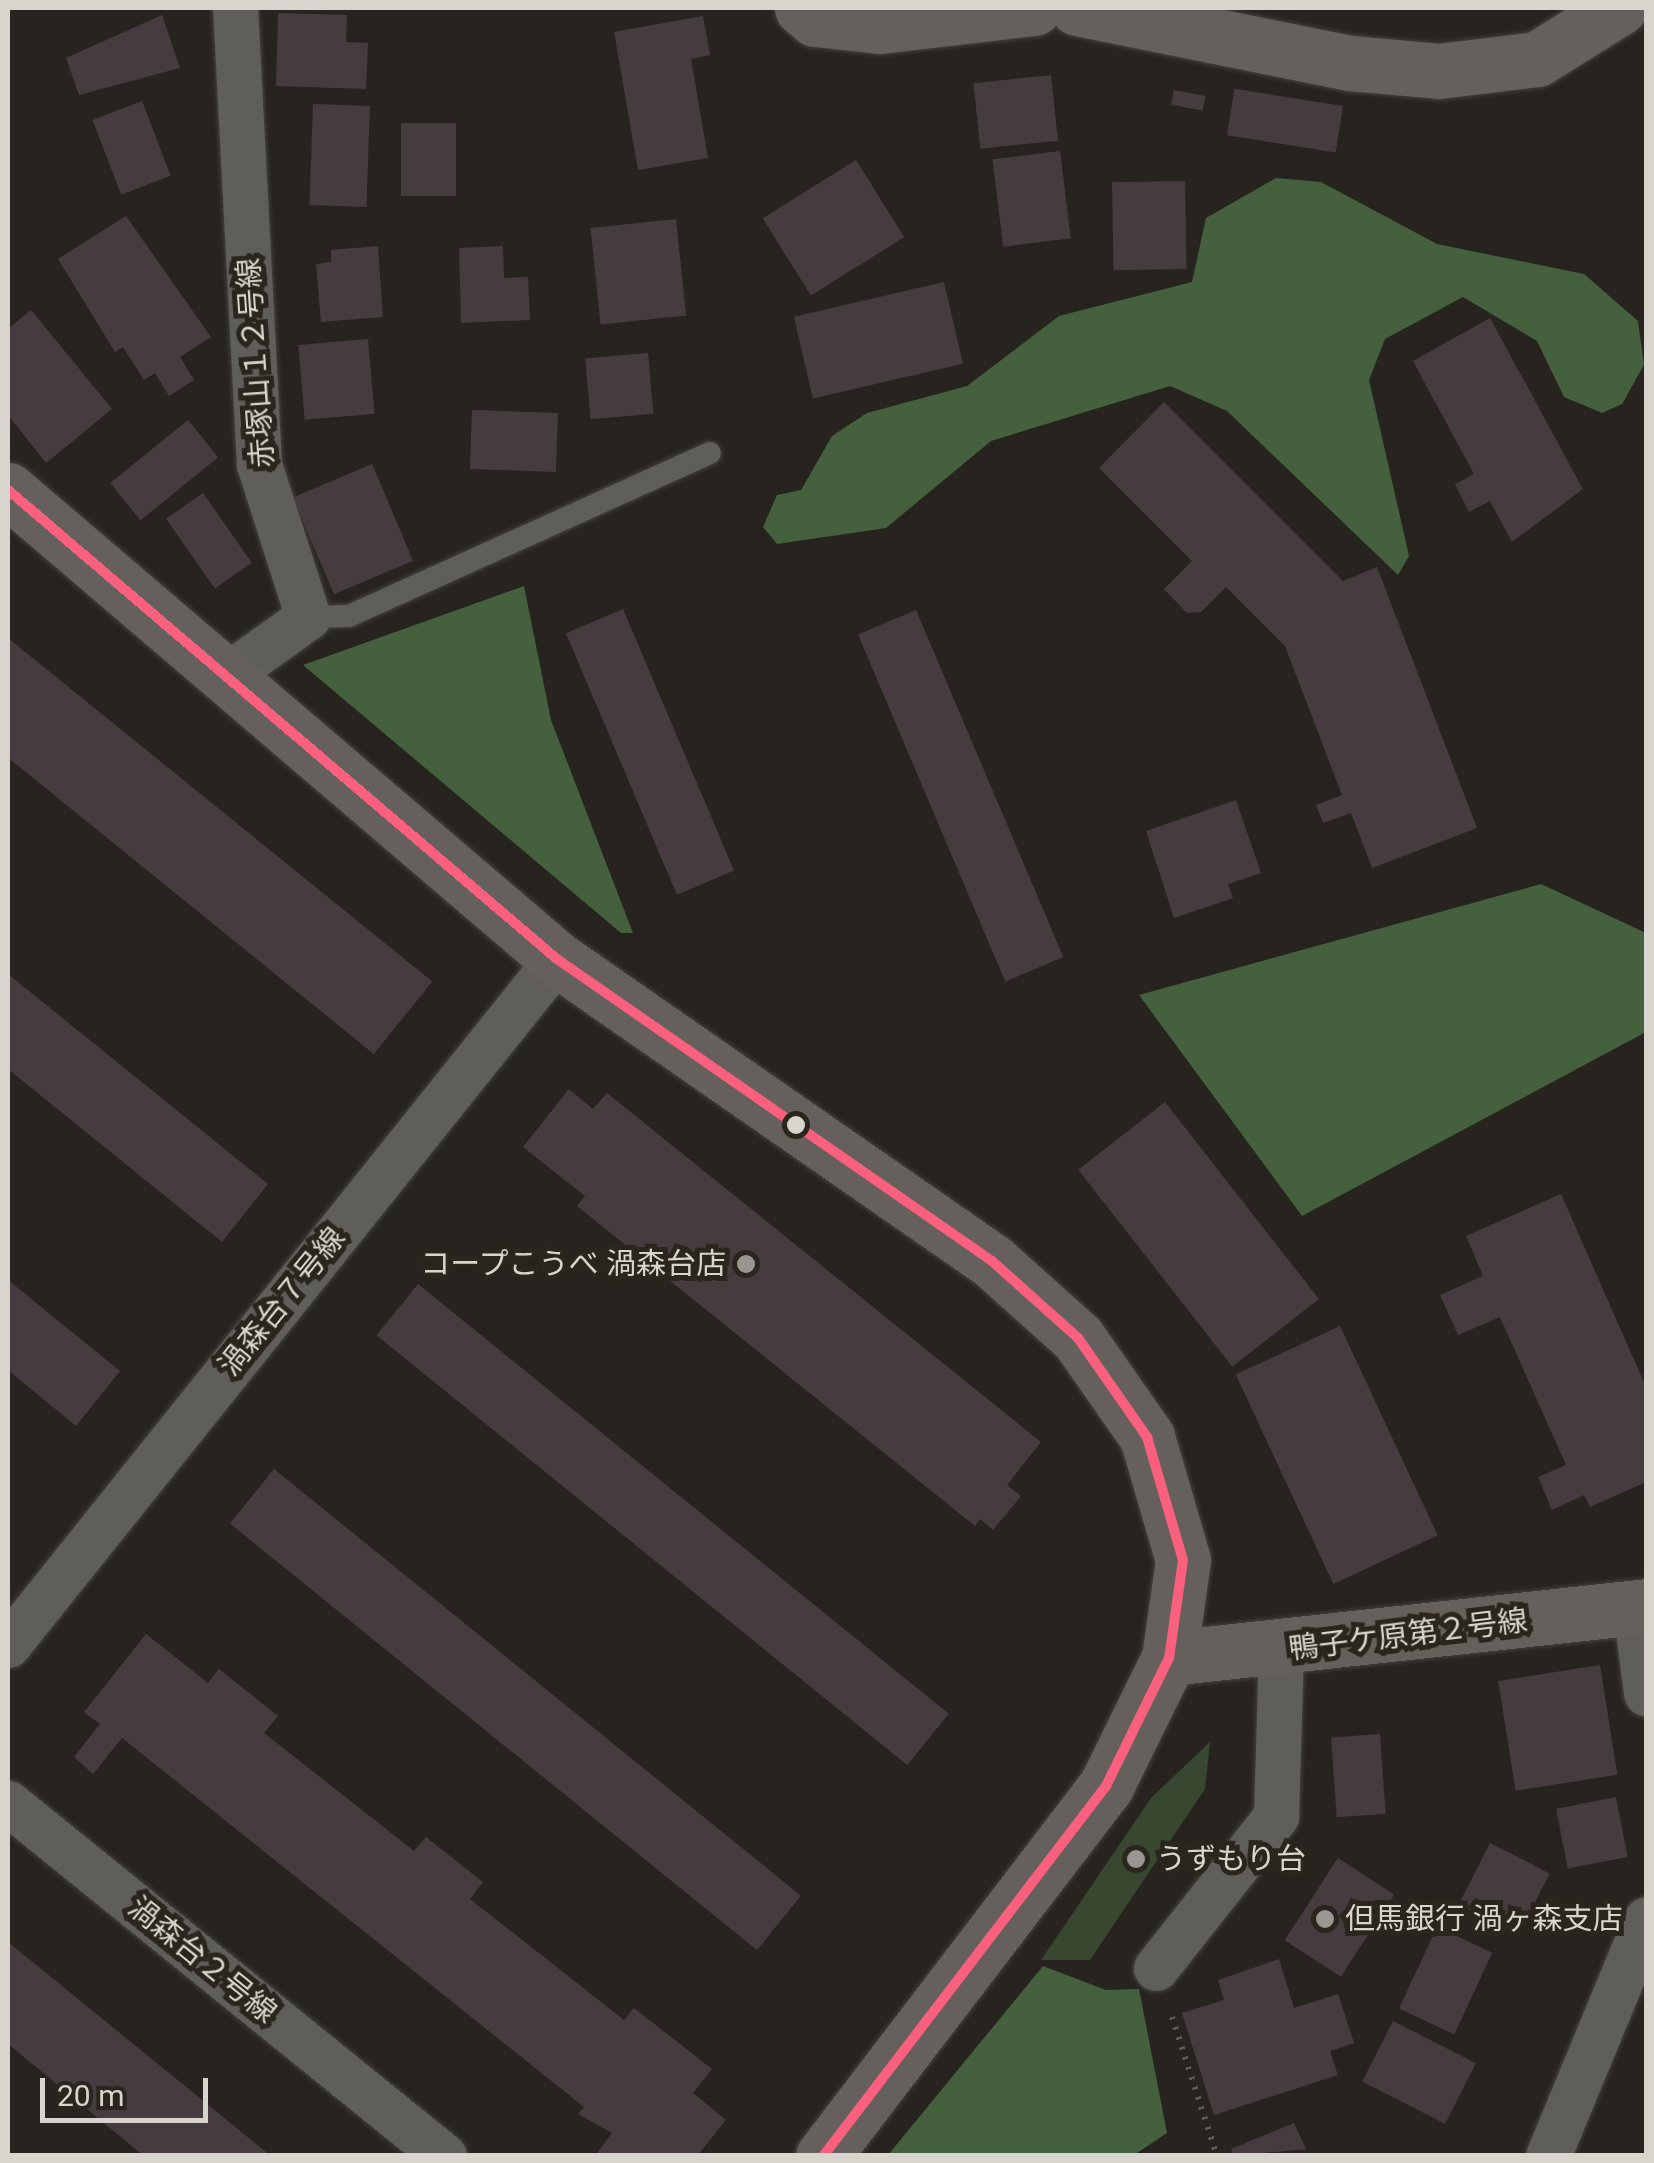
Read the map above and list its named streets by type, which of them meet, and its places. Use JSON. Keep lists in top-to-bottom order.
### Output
{
  "streets": {
    "street": [
      "赤塚山１２号線",
      "渦森台７号線",
      "鴨子ケ原第２号線",
      "渦森台２号線"
    ]
  },
  "places": ["コープこうべ 渦森台店", "うずもり台", "但馬銀行 渦ヶ森支店"],
  "scale_bar": "20 m"
}
